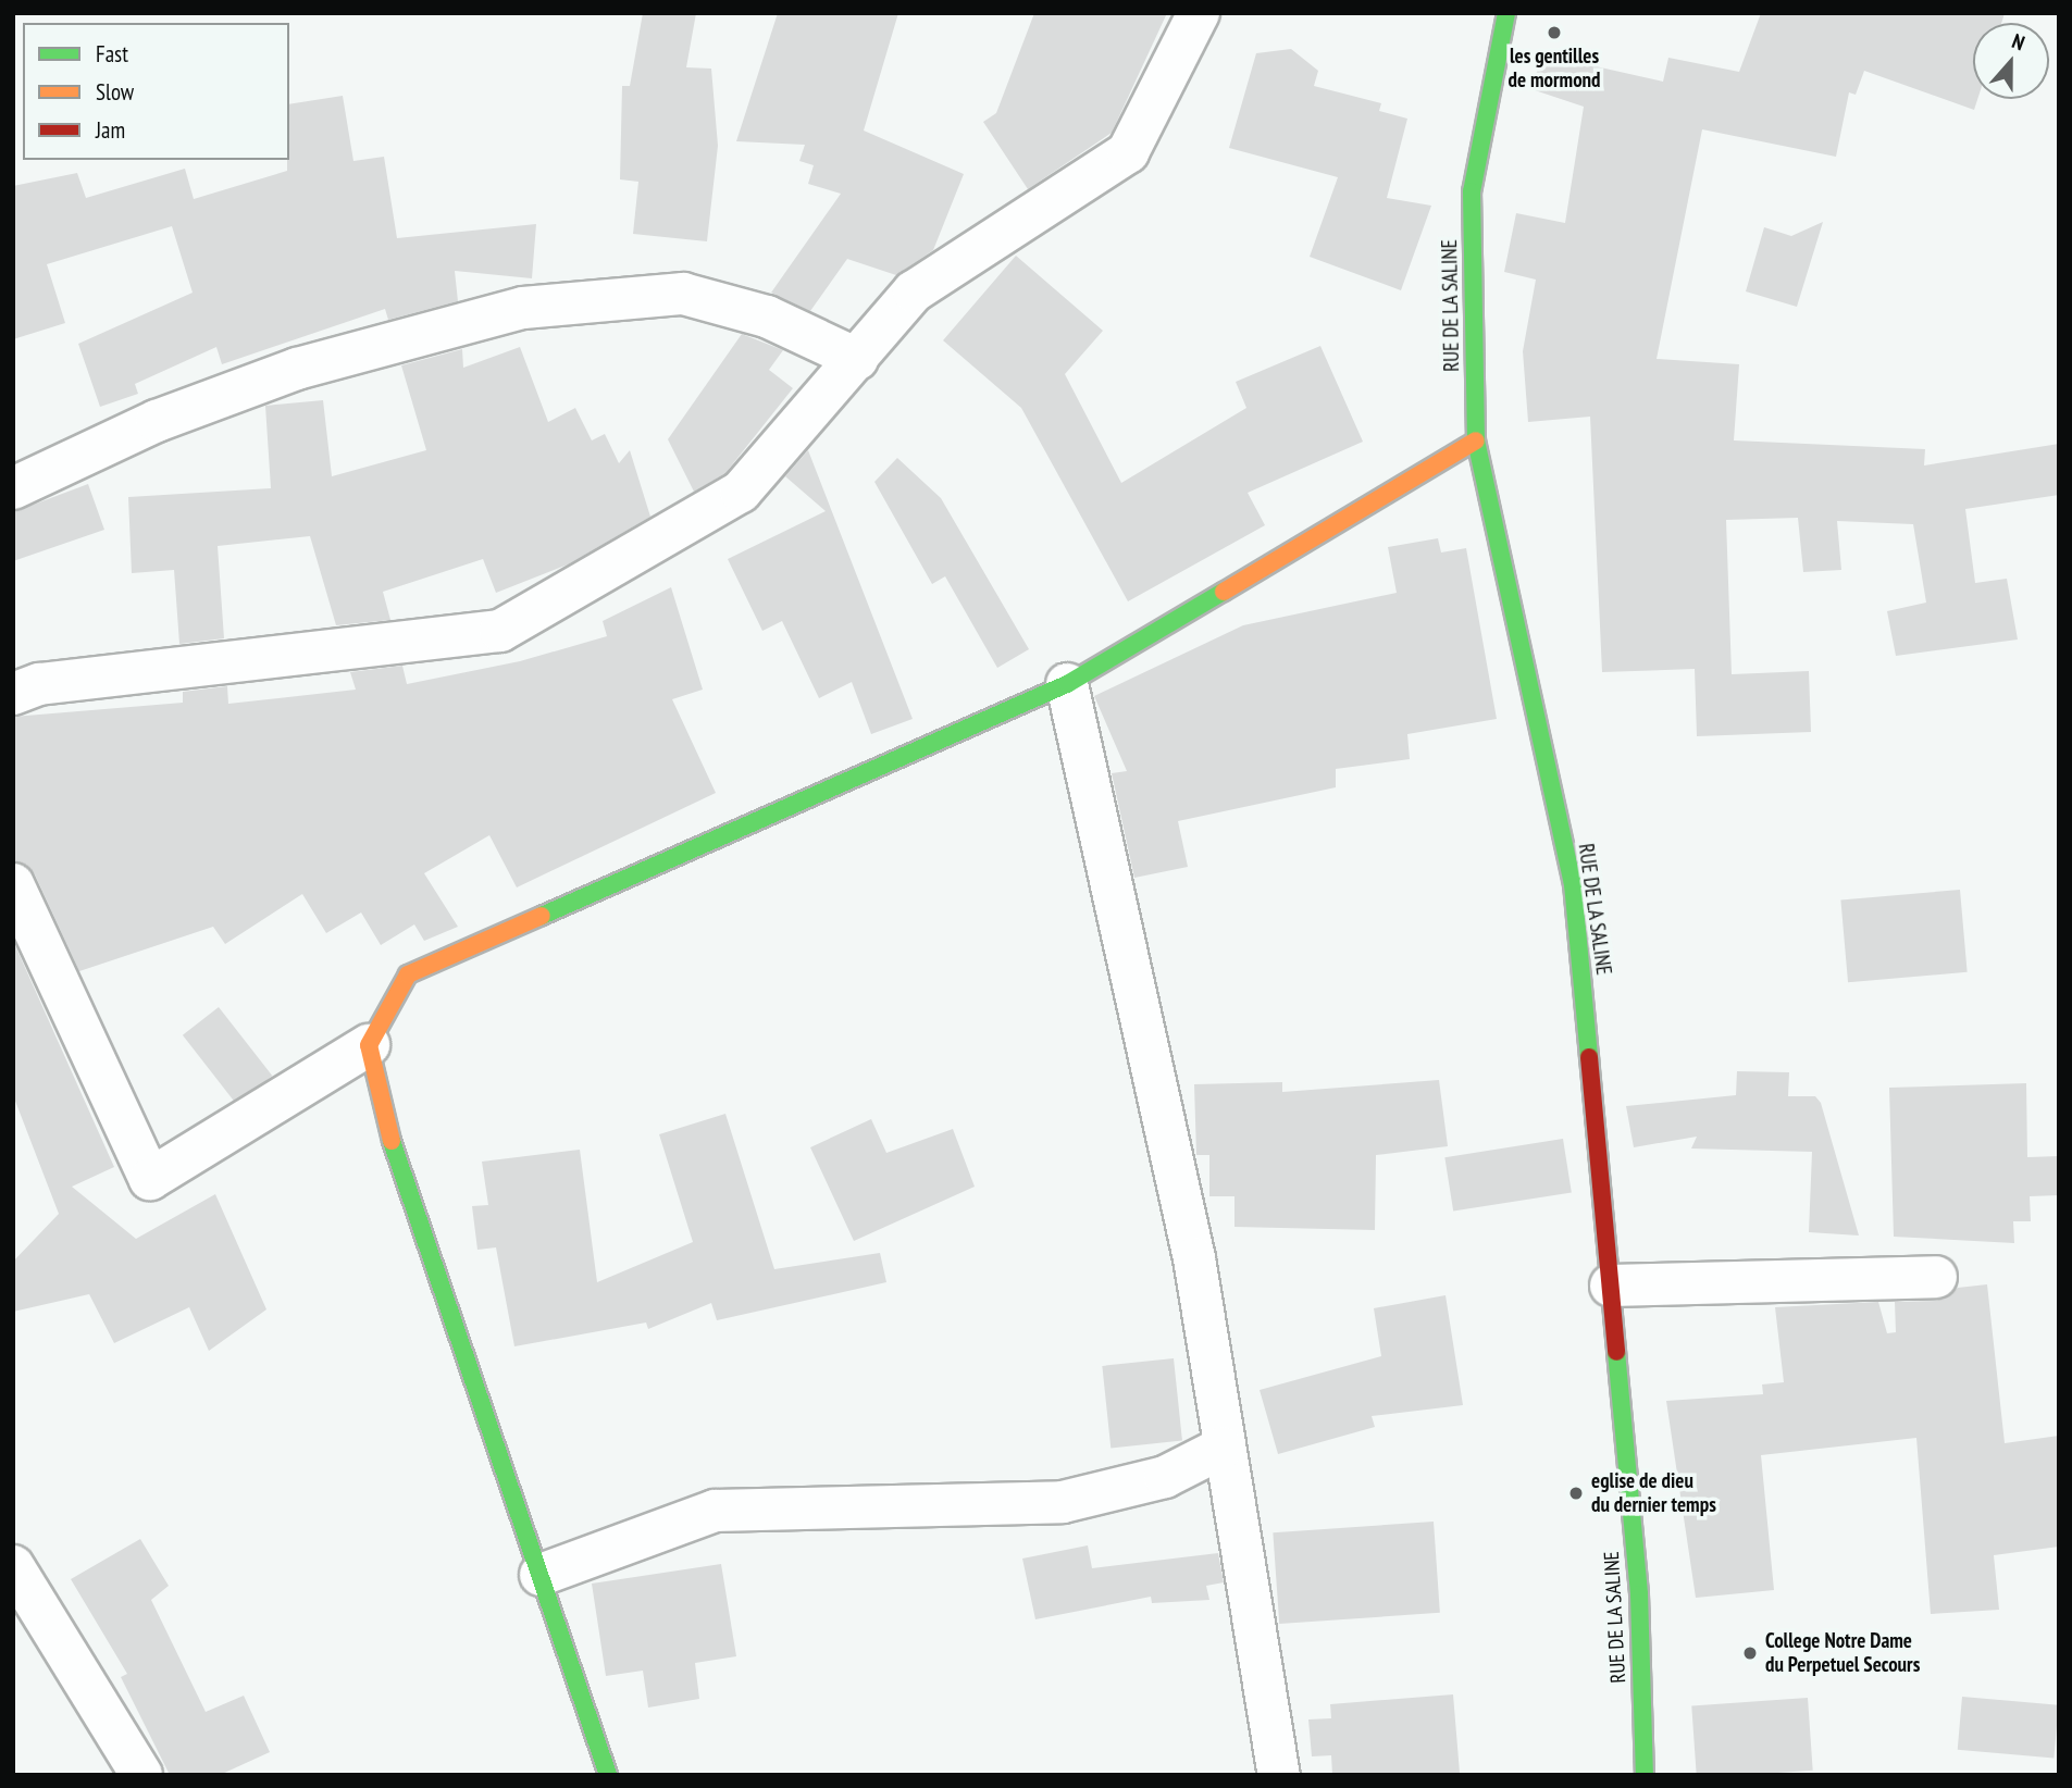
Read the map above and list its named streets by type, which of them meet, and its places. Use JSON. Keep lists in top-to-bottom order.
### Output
{
  "streets": {
    "street": ["RUE DE LA SALINE"]
  },
  "places": ["les gentilles de mormond", "eglise de dieu du dernier temps", "College Notre Dame du Perpetuel Secours"],
  "legend": ["Fast", "Slow", "Jam"],
  "north": "top"
}
